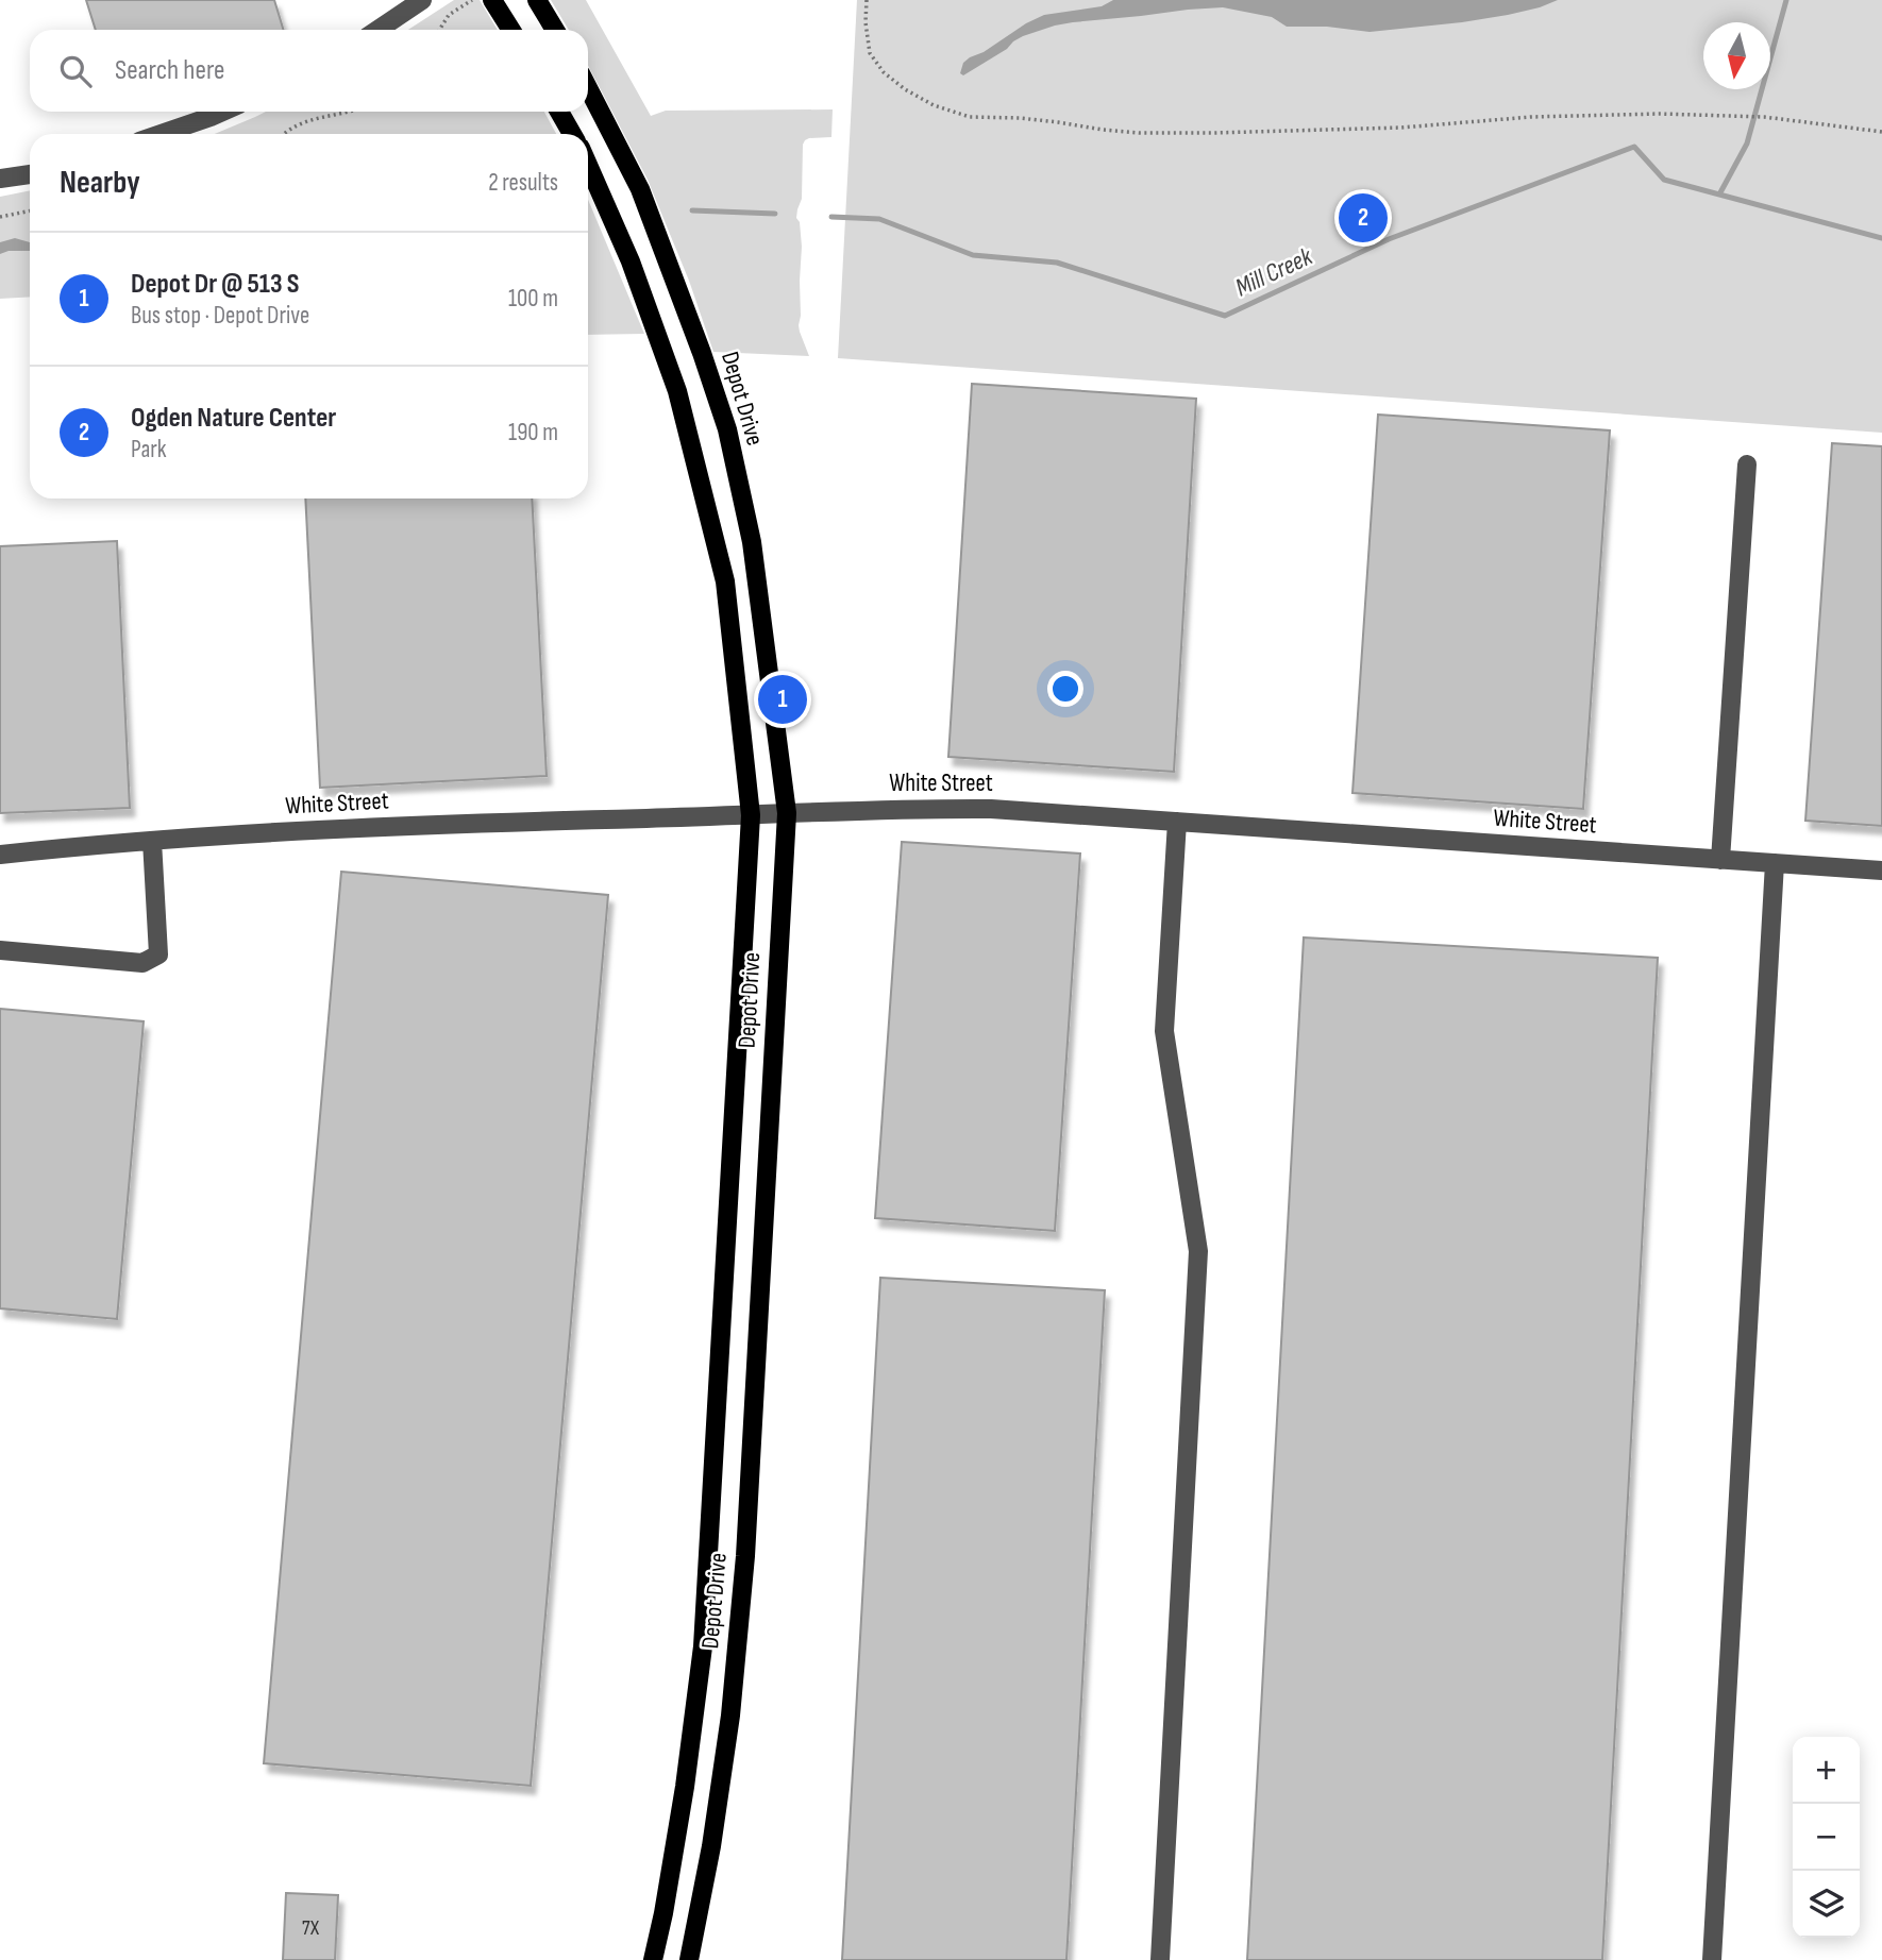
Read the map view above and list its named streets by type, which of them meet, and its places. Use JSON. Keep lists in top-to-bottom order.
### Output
{
  "streets": {
    "main road": ["Depot Drive"],
    "street": ["White Street"]
  },
  "crossings": [
    ["Depot Drive", "White Street"]
  ],
  "water": ["Mill Creek"],
  "house_numbers": ["7X"],
  "north": "bottom",
  "page": {
    "search": "Search here",
    "heading": ["Nearby", "2 results"],
    "pins": ["2", "1"],
    "list": [
      {
        "mark": "1",
        "name": "Depot Dr @ 513 S",
        "note": "Bus stop · Depot Drive",
        "value": "100 m"
      },
      {
        "mark": "2",
        "name": "Ogden Nature Center",
        "note": "Park",
        "value": "190 m"
      }
    ],
    "map_buttons": ["+", "−"]
  }
}
